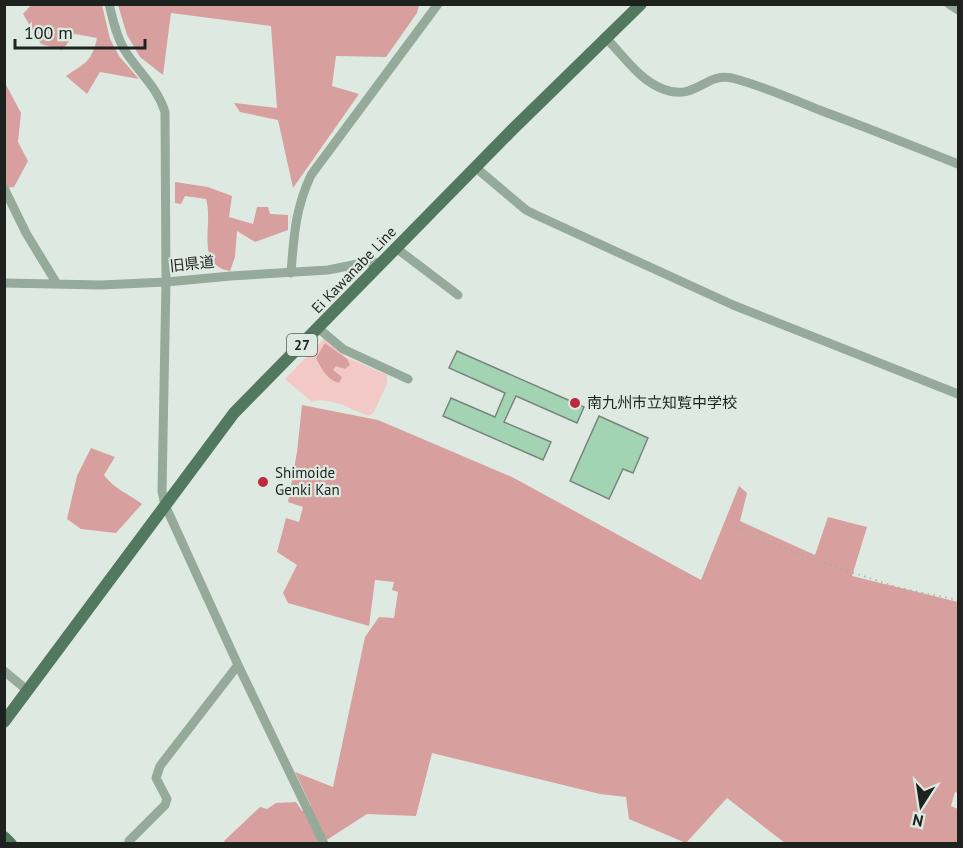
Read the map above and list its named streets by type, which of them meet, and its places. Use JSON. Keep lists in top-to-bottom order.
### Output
{
  "streets": {
    "main road": ["Ei Kawanabe Line", "27"],
    "street": ["旧県道"]
  },
  "crossings": [
    ["旧県道", "Ei Kawanabe Line"]
  ],
  "places": ["南九州市立知覧中学校", "Shimoide Genki Kan"],
  "scale_bar": "100 m",
  "north": "bottom"
}
